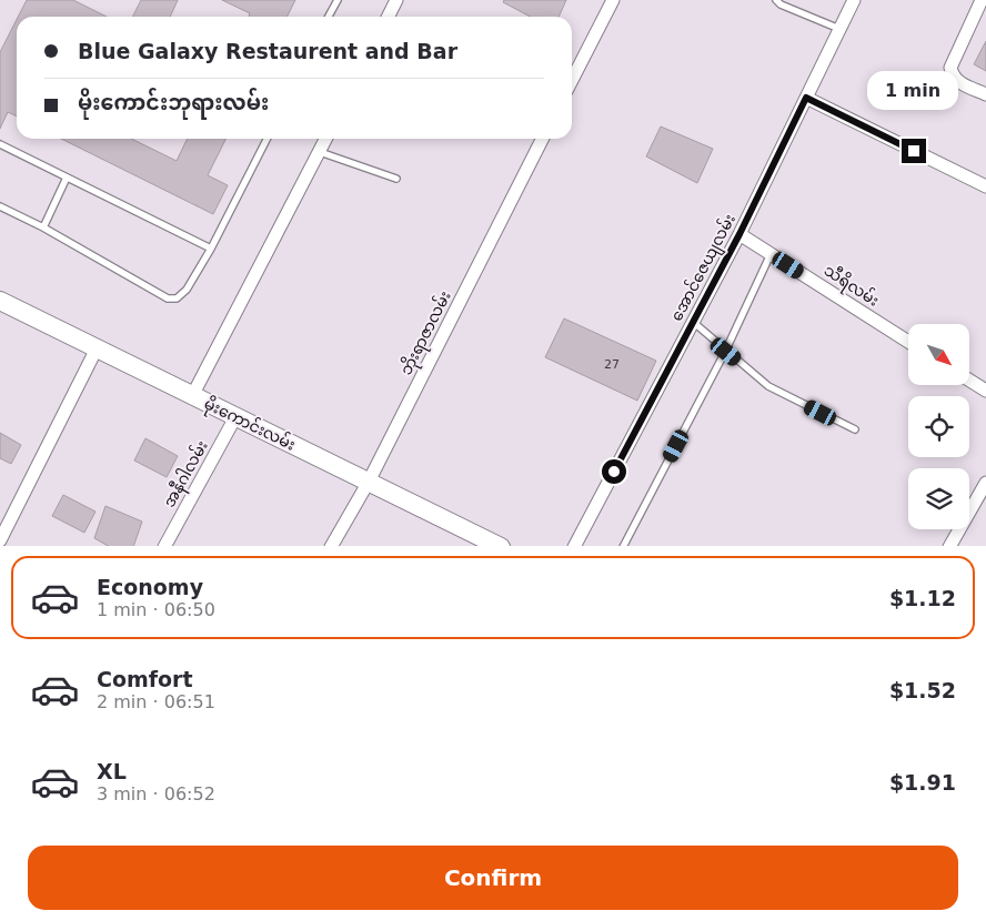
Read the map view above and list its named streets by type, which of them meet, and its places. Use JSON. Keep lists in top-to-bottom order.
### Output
{
  "streets": {
    "main road": ["မိုးကောင်းလမ်း"],
    "street": [
      "အောင်ဇေယျလမ်း",
      "သီရိလမ်း",
      "ဘိုးရာဇာလမ်း",
      "အနီဂါလမ်း"
    ]
  },
  "crossings": [
    ["အောင်ဇေယျလမ်း", "သီရိလမ်း"],
    ["ဘိုးရာဇာလမ်း", "မိုးကောင်းလမ်း"],
    ["မိုးကောင်းလမ်း", "အနီဂါလမ်း"]
  ],
  "house_numbers": ["27"],
  "north": "bottom right",
  "page": {
    "banner": ["Blue Galaxy Restaurent and Bar", "မိုးကောင်းဘုရားလမ်း"],
    "bubble": "1 min",
    "list": [
      {
        "name": "Economy",
        "note": "1 min · 06:50",
        "value": "$1.12"
      },
      {
        "name": "Comfort",
        "note": "2 min · 06:51",
        "value": "$1.52"
      },
      {
        "name": "XL",
        "note": "3 min · 06:52",
        "value": "$1.91"
      }
    ],
    "buttons": "Confirm"
  }
}
